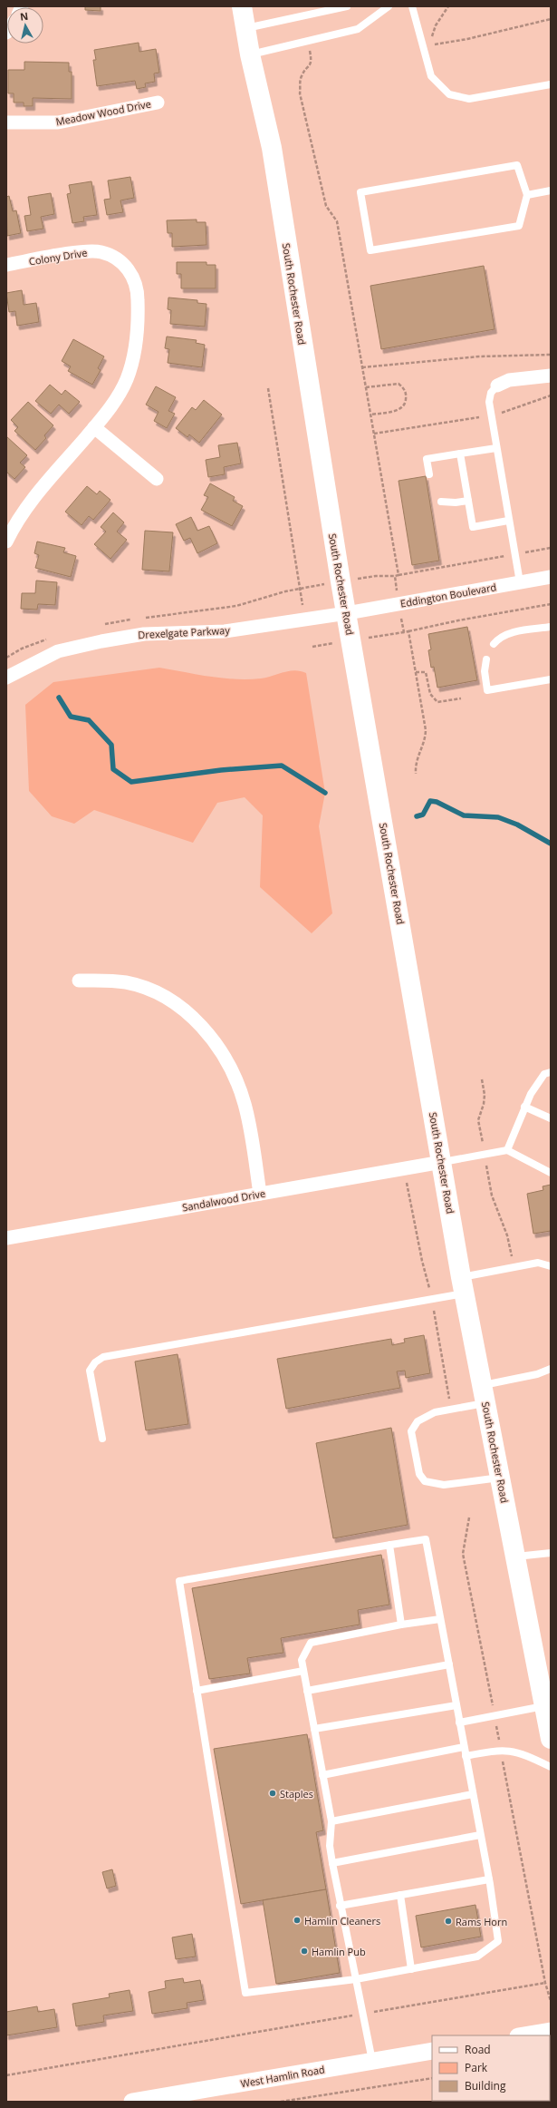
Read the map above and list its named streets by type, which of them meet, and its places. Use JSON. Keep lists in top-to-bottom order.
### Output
{
  "streets": {
    "main road": ["South Rochester Road"],
    "street": [
      "Meadow Wood Drive",
      "Colony Drive",
      "Eddington Boulevard",
      "Drexelgate Parkway",
      "Sandalwood Drive",
      "West Hamlin Road"
    ]
  },
  "crossings": [
    ["South Rochester Road", "Eddington Boulevard"],
    ["South Rochester Road", "Drexelgate Parkway"],
    ["South Rochester Road", "Sandalwood Drive"],
    ["Eddington Boulevard", "Drexelgate Parkway"]
  ],
  "places": [
    "Staples",
    "Hamlin Cleaners",
    "Rams Horn",
    "Hamlin Pub"
  ],
  "legend": ["Road", "Park", "Building"],
  "north": "top"
}
